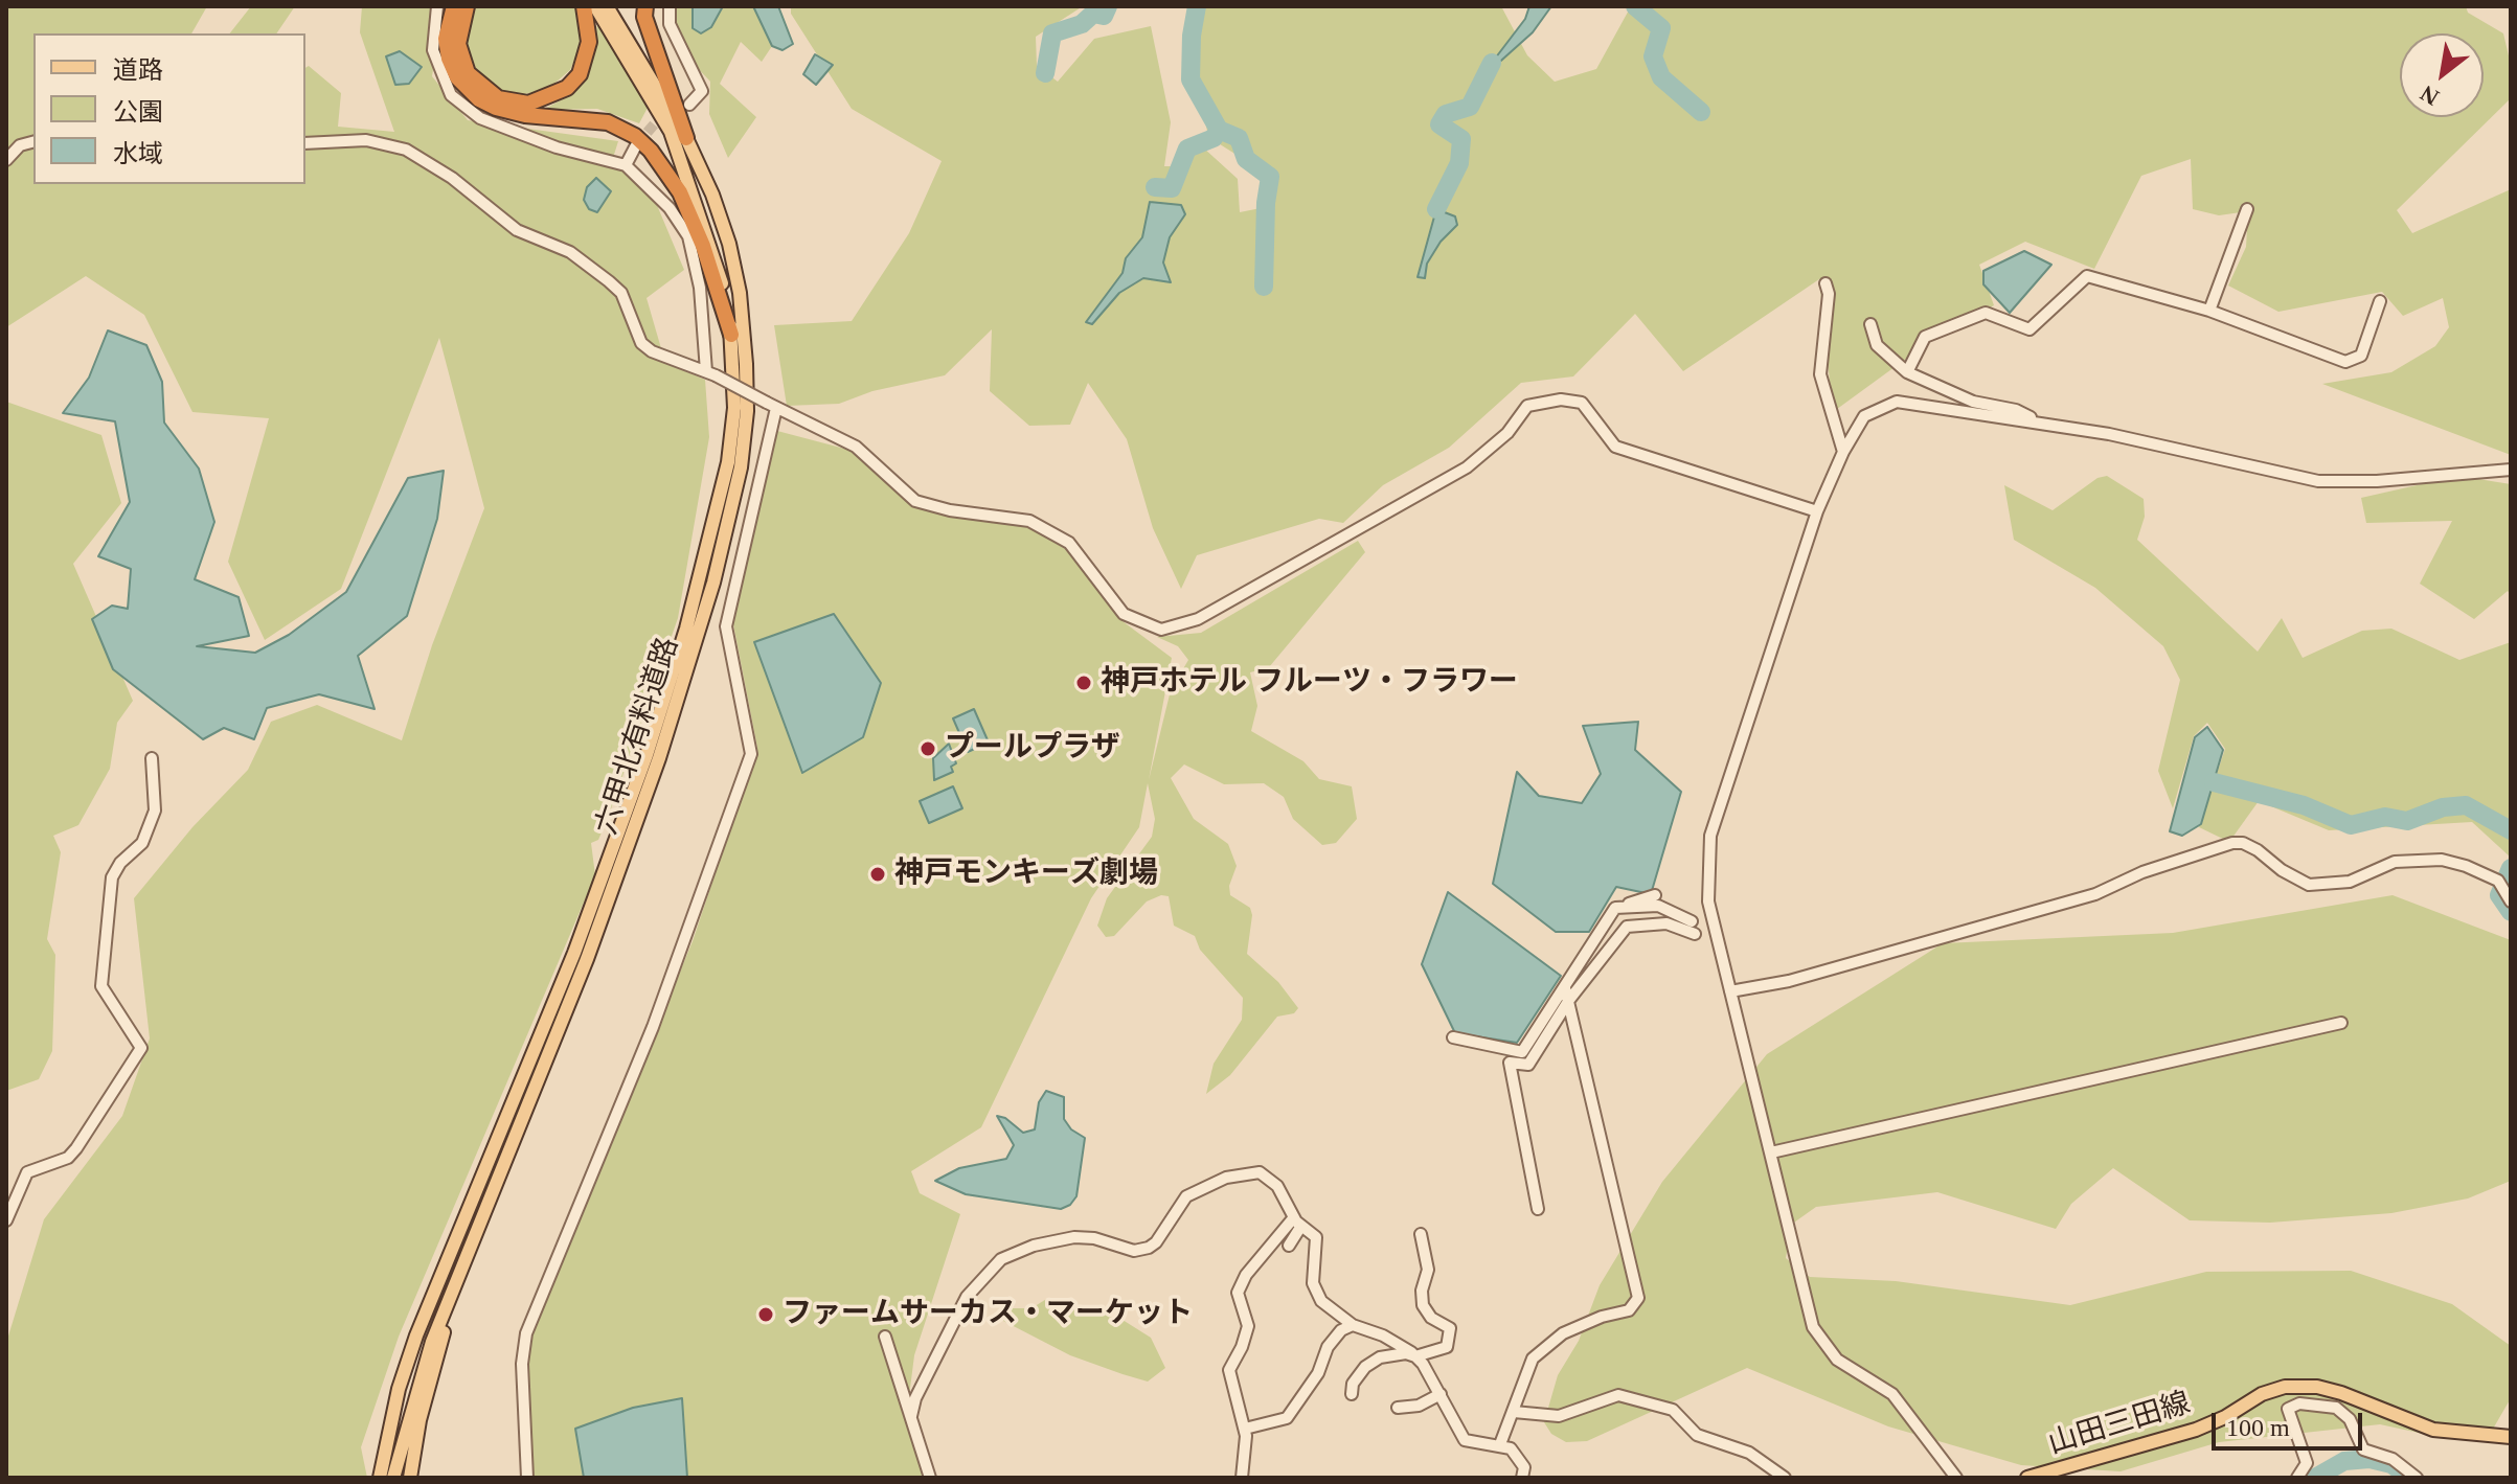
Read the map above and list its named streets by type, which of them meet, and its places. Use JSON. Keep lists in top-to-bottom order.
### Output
{
  "streets": {
    "main road": ["六甲北有料道路", "山田三田線"]
  },
  "places": [
    "神戸ホテル フルーツ・フラワー",
    "プールプラザ",
    "神戸モンキーズ劇場",
    "ファームサーカス・マーケット"
  ],
  "legend": ["道路", "公園", "水域"],
  "scale_bar": "100 m",
  "north": "bottom left"
}
